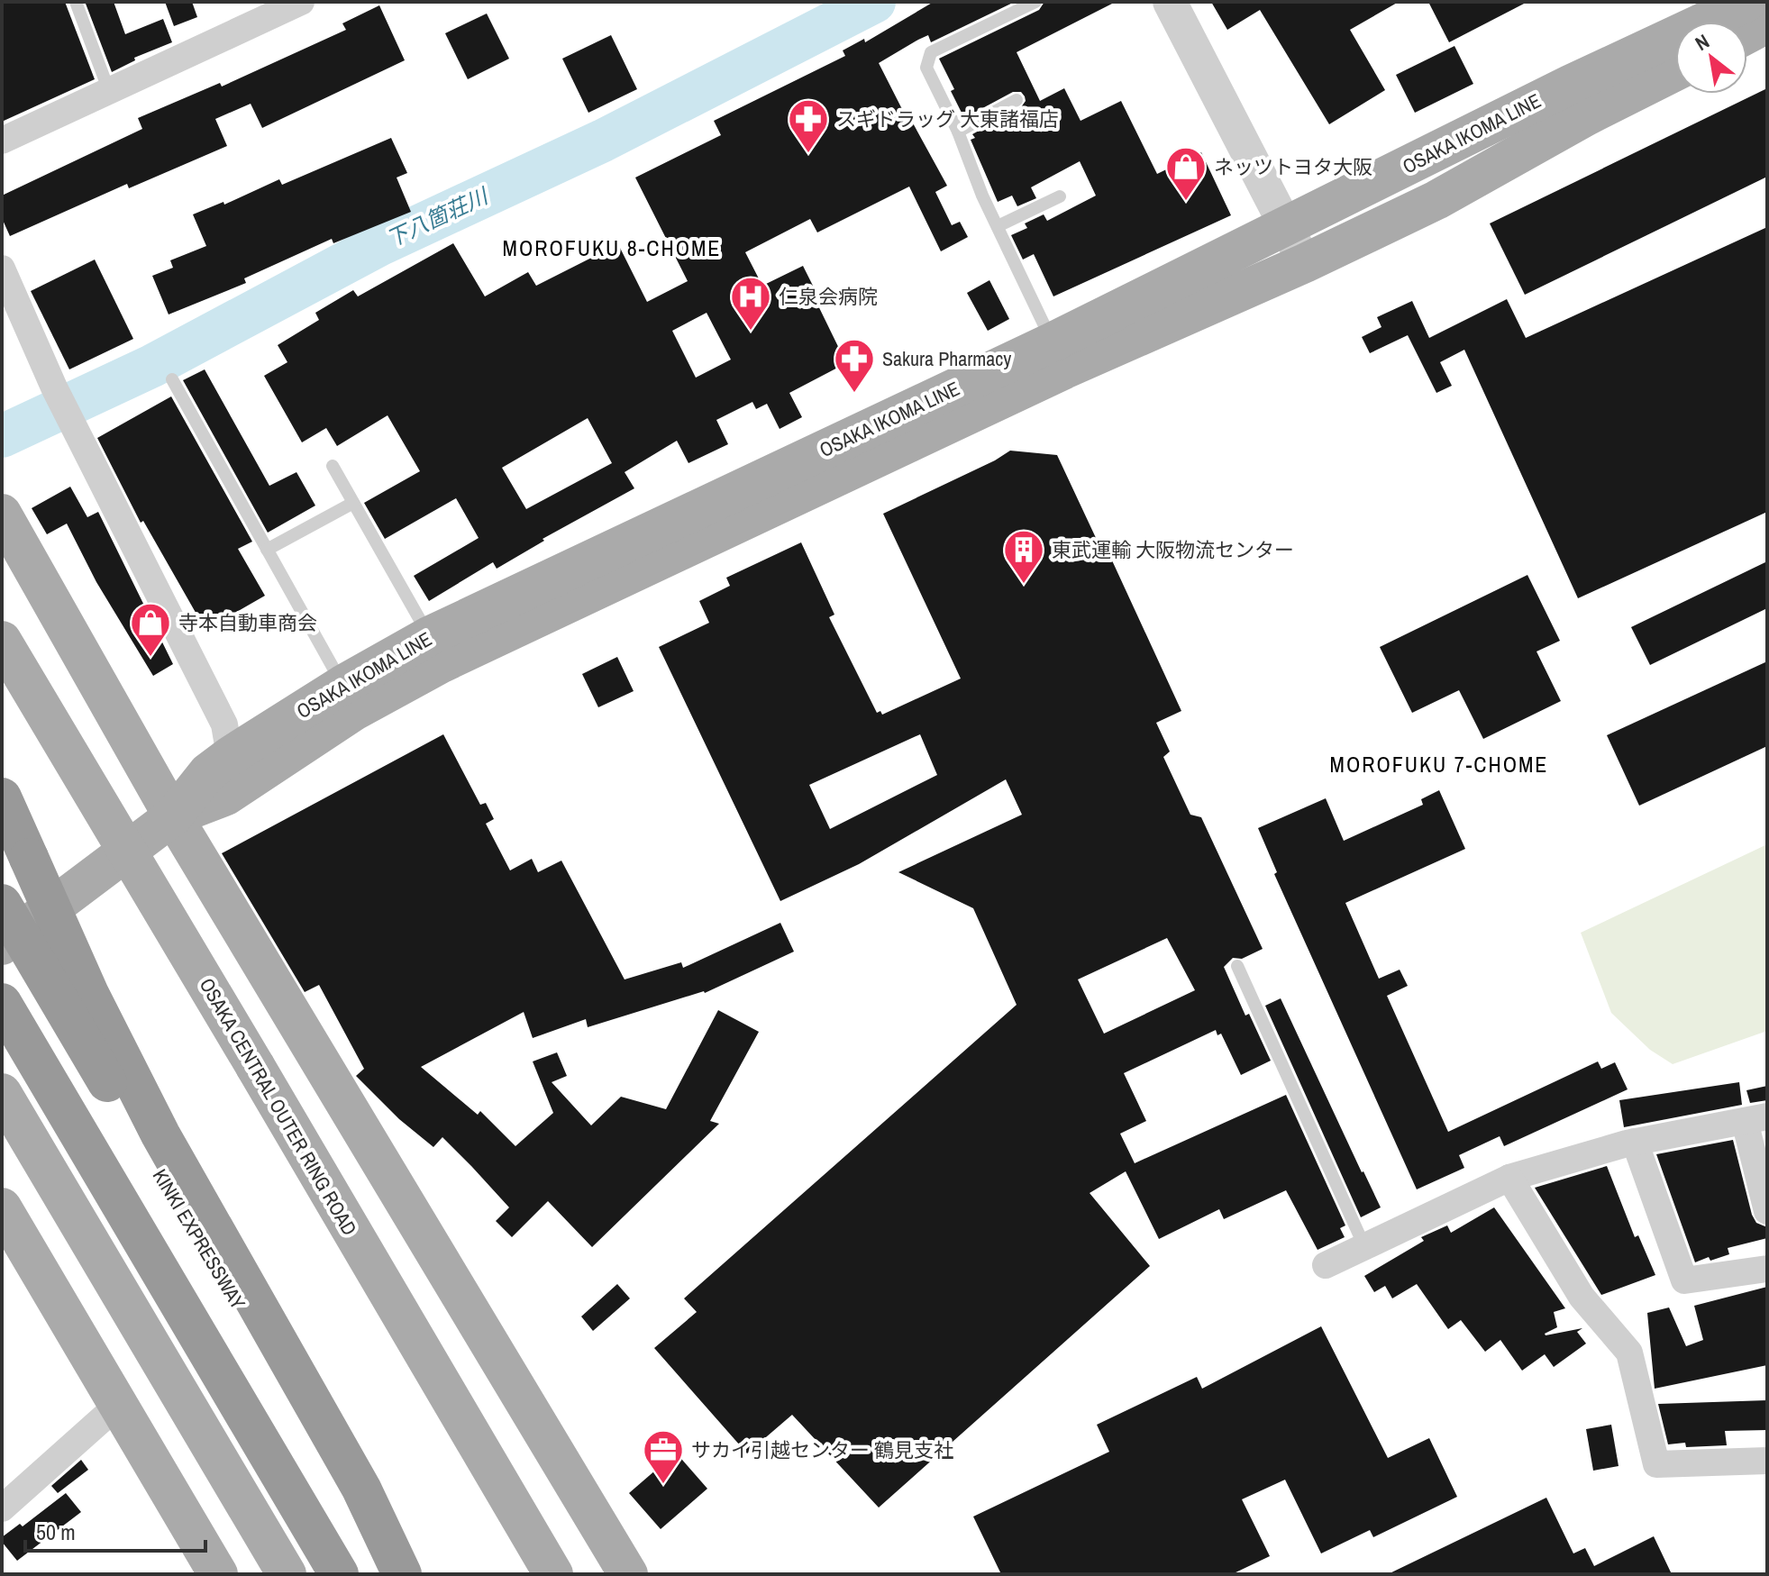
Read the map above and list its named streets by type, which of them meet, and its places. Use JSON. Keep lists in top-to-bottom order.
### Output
{
  "streets": {
    "highway": ["KINKI EXPRESSWAY"],
    "main road": ["OSAKA IKOMA LINE", "OSAKA CENTRAL OUTER RING ROAD"]
  },
  "districts": ["MOROFUKU 8-CHOME", "MOROFUKU 7-CHOME"],
  "water": ["下八箇荘川"],
  "places": {
    "pharmacy": ["スギドラッグ 大東諸福店", "Sakura Pharmacy"],
    "shop": ["ネッツトヨタ大阪", "寺本自動車商会"],
    "hospital": ["仁泉会病院"],
    "building": ["東武運輸 大阪物流センター"],
    "office": ["サカイ引越センター 鶴見支社"]
  },
  "scale_bar": "50 m",
  "north": "top left"
}
